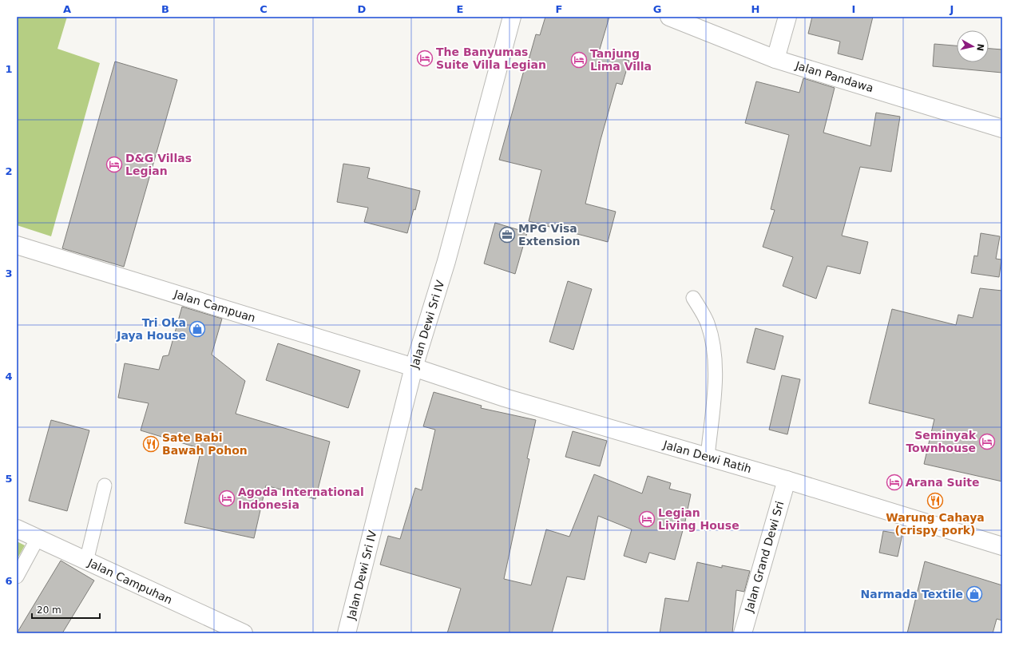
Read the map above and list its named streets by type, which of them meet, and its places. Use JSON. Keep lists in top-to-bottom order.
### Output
{
  "streets": {
    "street": [
      "Jalan Pandawa",
      "Jalan Campuan",
      "Jalan Dewi Sri IV",
      "Jalan Dewi Ratih",
      "Jalan Grand Dewi Sri",
      "Jalan Campuhan"
    ]
  },
  "crossings": [
    ["Jalan Campuan", "Jalan Dewi Sri IV"],
    ["Jalan Campuan", "Jalan Dewi Ratih"],
    ["Jalan Dewi Sri IV", "Jalan Dewi Ratih"],
    ["Jalan Dewi Ratih", "Jalan Grand Dewi Sri"]
  ],
  "places": {
    "hotel": [
      "The Banyumas Suite Villa Legian",
      "Tanjung Lima Villa",
      "D&G Villas Legian",
      "Seminyak Townhouse",
      "Arana Suite",
      "Agoda International Indonesia",
      "Legian Living House"
    ],
    "office": ["MPG Visa Extension"],
    "shop": ["Tri Oka Jaya House", "Narmada Textile"],
    "restaurant": ["Sate Babi Bawah Pohon", "Warung Cahaya (crispy pork)"]
  },
  "scale_bar": "20 m",
  "north": "right",
  "grid": {
    "columns": [
      "A",
      "B",
      "C",
      "D",
      "E",
      "F",
      "G",
      "H",
      "I",
      "J"
    ],
    "rows": [
      "1",
      "2",
      "3",
      "4",
      "5",
      "6"
    ]
  }
}
